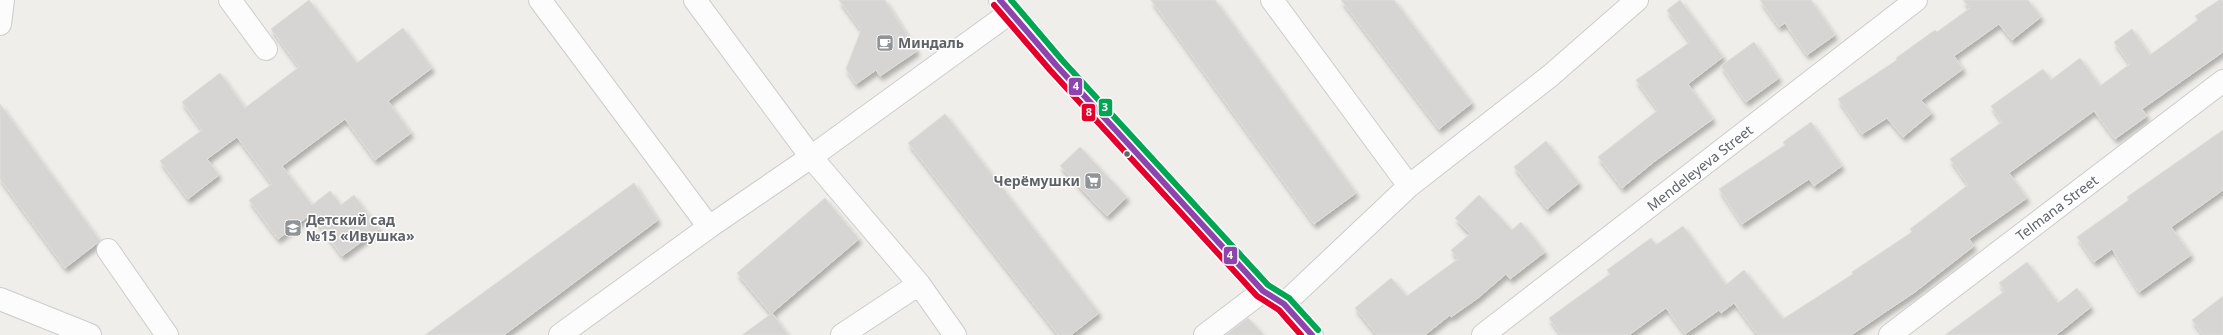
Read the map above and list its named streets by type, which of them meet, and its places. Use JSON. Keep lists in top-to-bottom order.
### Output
{
  "streets": {
    "street": ["Mendeleyeva Street", "Telmana Street"]
  },
  "places": {
    "cafe": ["Миндаль"],
    "supermarket": ["Черёмушки"],
    "school or university": ["Детский сад №15 «Ивушка»"]
  },
  "lines": ["transit line 4", "transit line 3", "transit line 8"]
}
